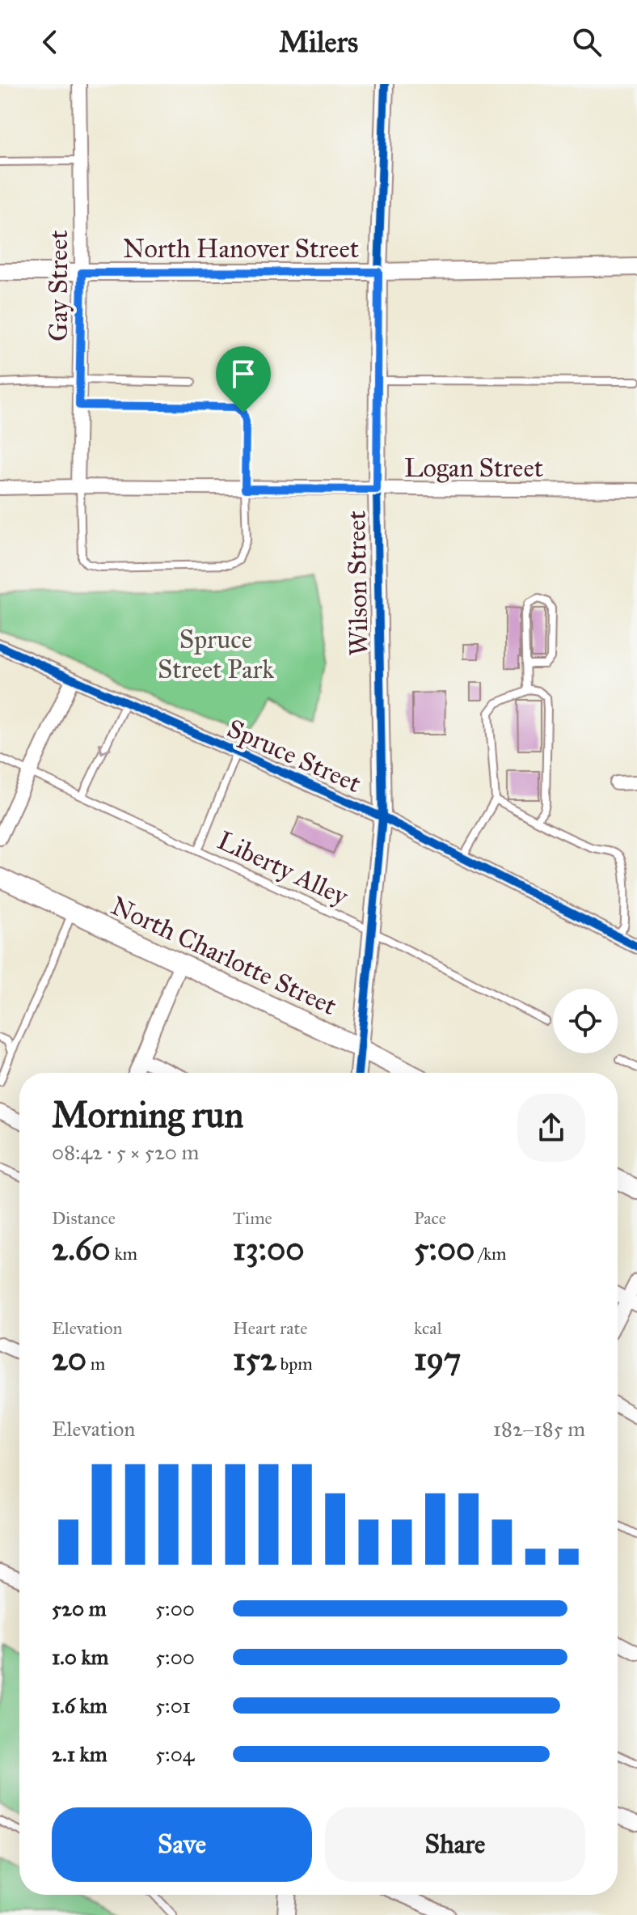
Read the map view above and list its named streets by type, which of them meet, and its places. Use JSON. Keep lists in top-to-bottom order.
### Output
{
  "streets": {
    "main road": ["North Charlotte Street"],
    "street": [
      "North Hanover Street",
      "Gay Street",
      "Logan Street",
      "Wilson Street",
      "Spruce Street"
    ],
    "lane": ["Liberty Alley"]
  },
  "crossings": [
    ["North Hanover Street", "Gay Street"],
    ["North Hanover Street", "Wilson Street"],
    ["Gay Street", "Logan Street"],
    ["Logan Street", "Wilson Street"],
    ["Wilson Street", "Spruce Street"],
    ["Wilson Street", "Liberty Alley"],
    ["Wilson Street", "North Charlotte Street"]
  ],
  "parks": ["Spruce Street Park"],
  "page": {
    "header": "Milers",
    "heading": ["Morning run", "08:42 · 5 × 520 m"],
    "stats": [
      ["Distance", "2.60 km"],
      ["Time", "13:00"],
      ["Pace", "5:00 /km"],
      ["Elevation", "20 m"],
      ["Heart rate", "152 bpm"],
      ["kcal", "197"]
    ],
    "chart": ["Elevation", "182–185 m"],
    "list": [
      {
        "name": "520 m",
        "note": "5:00"
      },
      {
        "name": "1.0 km",
        "note": "5:00"
      },
      {
        "name": "1.6 km",
        "note": "5:01"
      },
      {
        "name": "2.1 km",
        "note": "5:04"
      }
    ],
    "buttons": ["Save", "Share"]
  }
}
